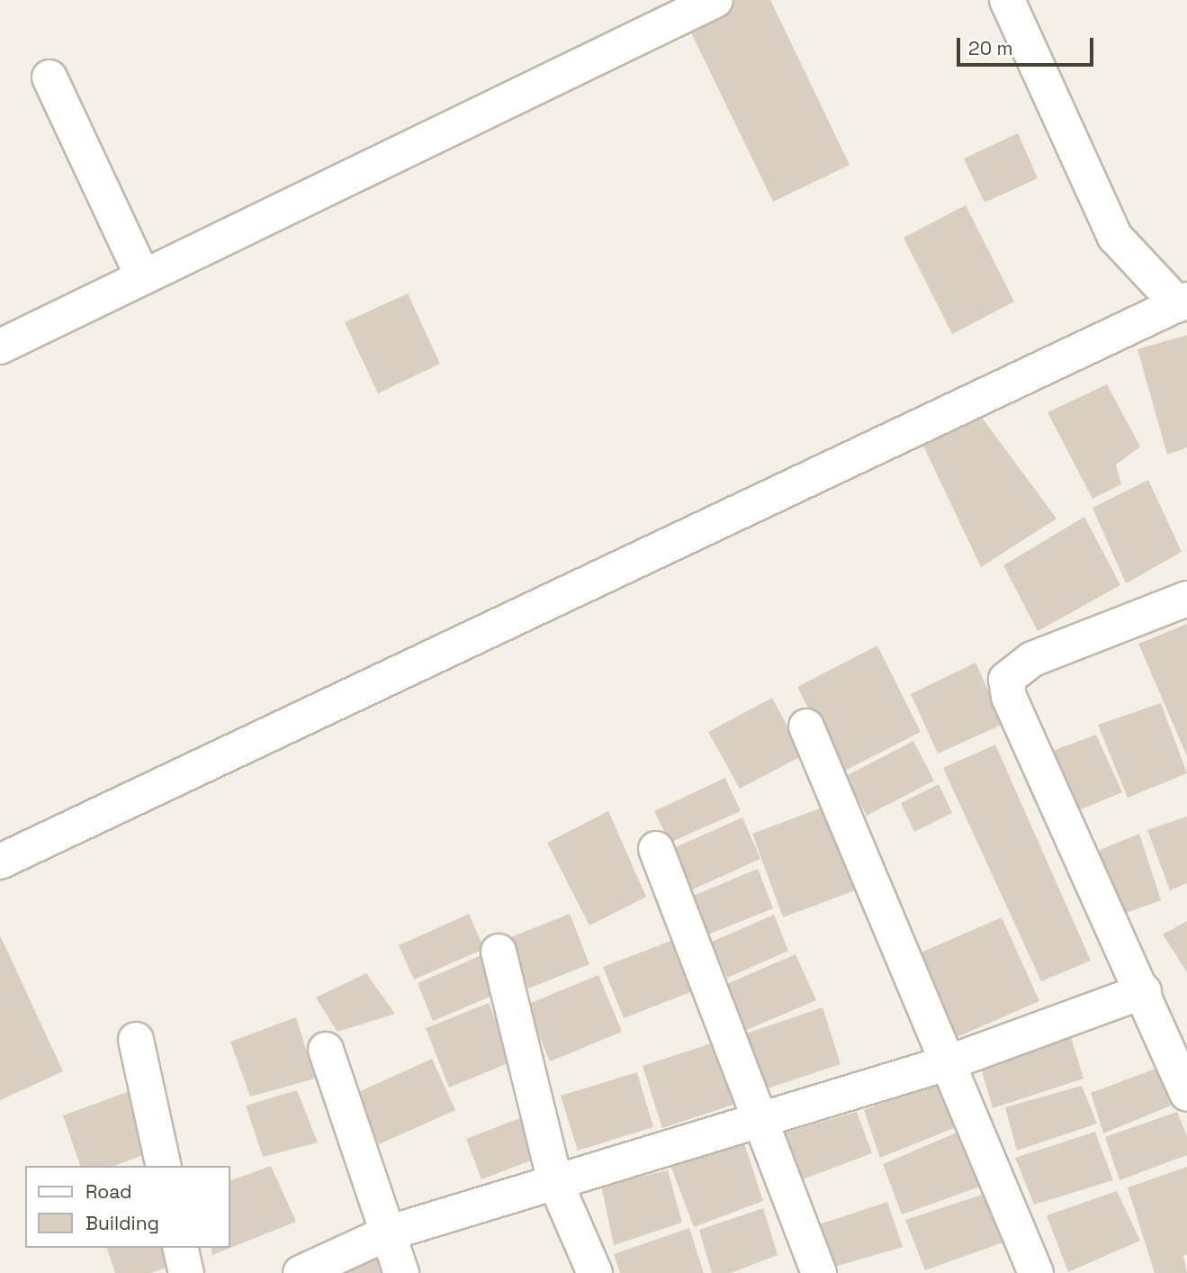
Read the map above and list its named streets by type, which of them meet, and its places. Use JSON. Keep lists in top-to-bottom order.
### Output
{
  "legend": ["Road", "Building"],
  "scale_bar": "20 m"
}
